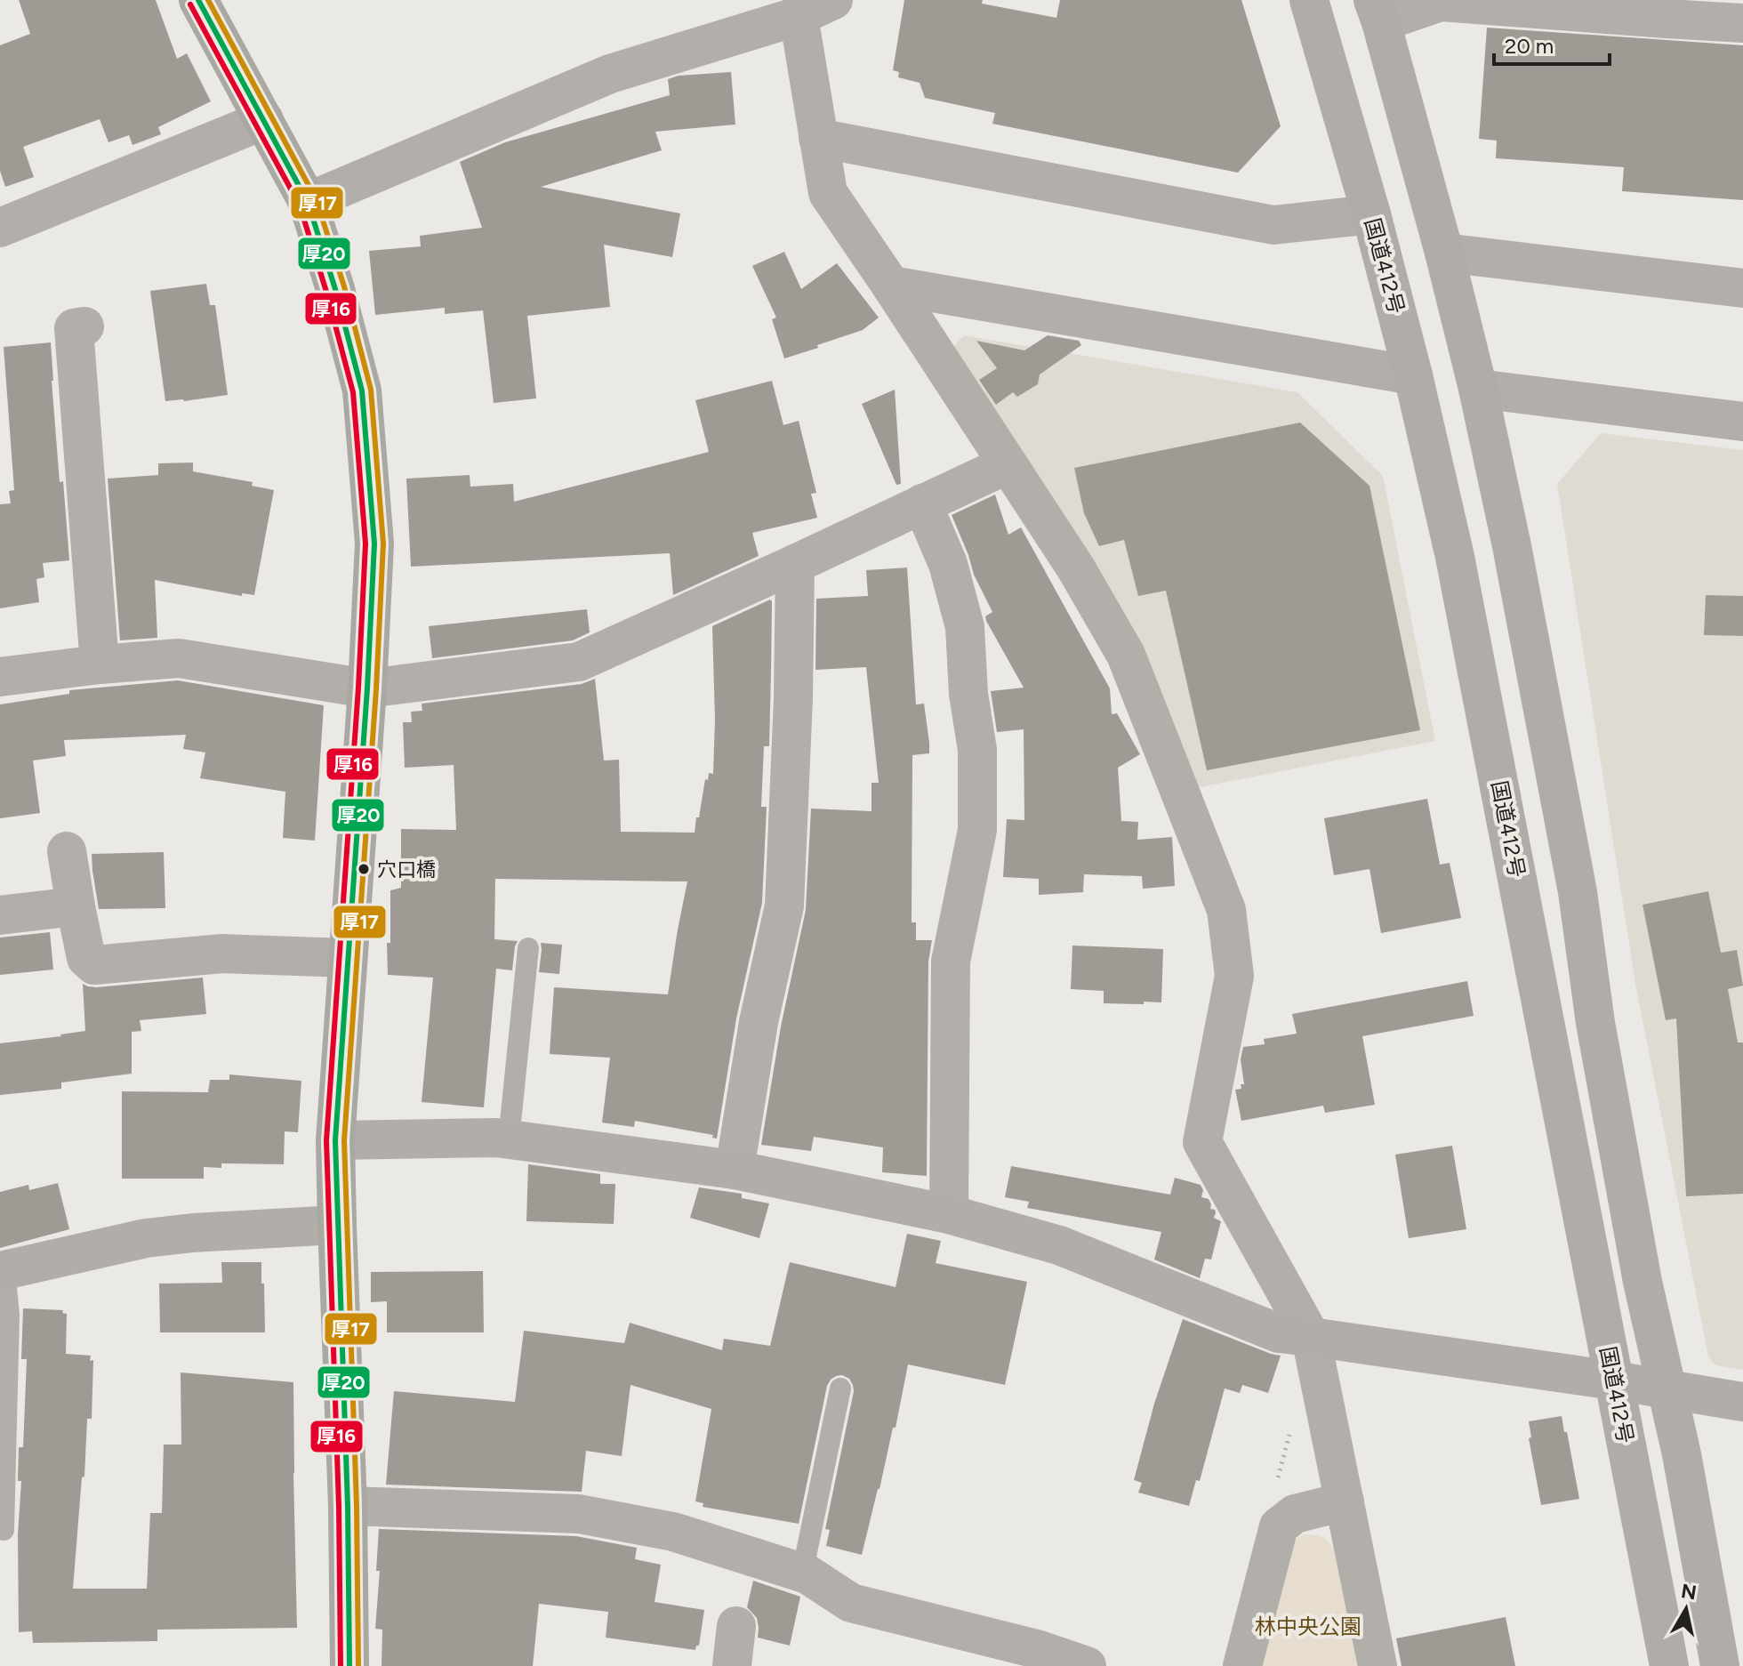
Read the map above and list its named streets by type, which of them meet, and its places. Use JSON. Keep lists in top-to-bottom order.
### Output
{
  "streets": {
    "highway": ["国道412号"]
  },
  "parks": ["林中央公園"],
  "places": ["穴口橋"],
  "lines": ["transit line 厚20", "transit line 厚17", "transit line 厚16"],
  "scale_bar": "20 m",
  "north": "top"
}
